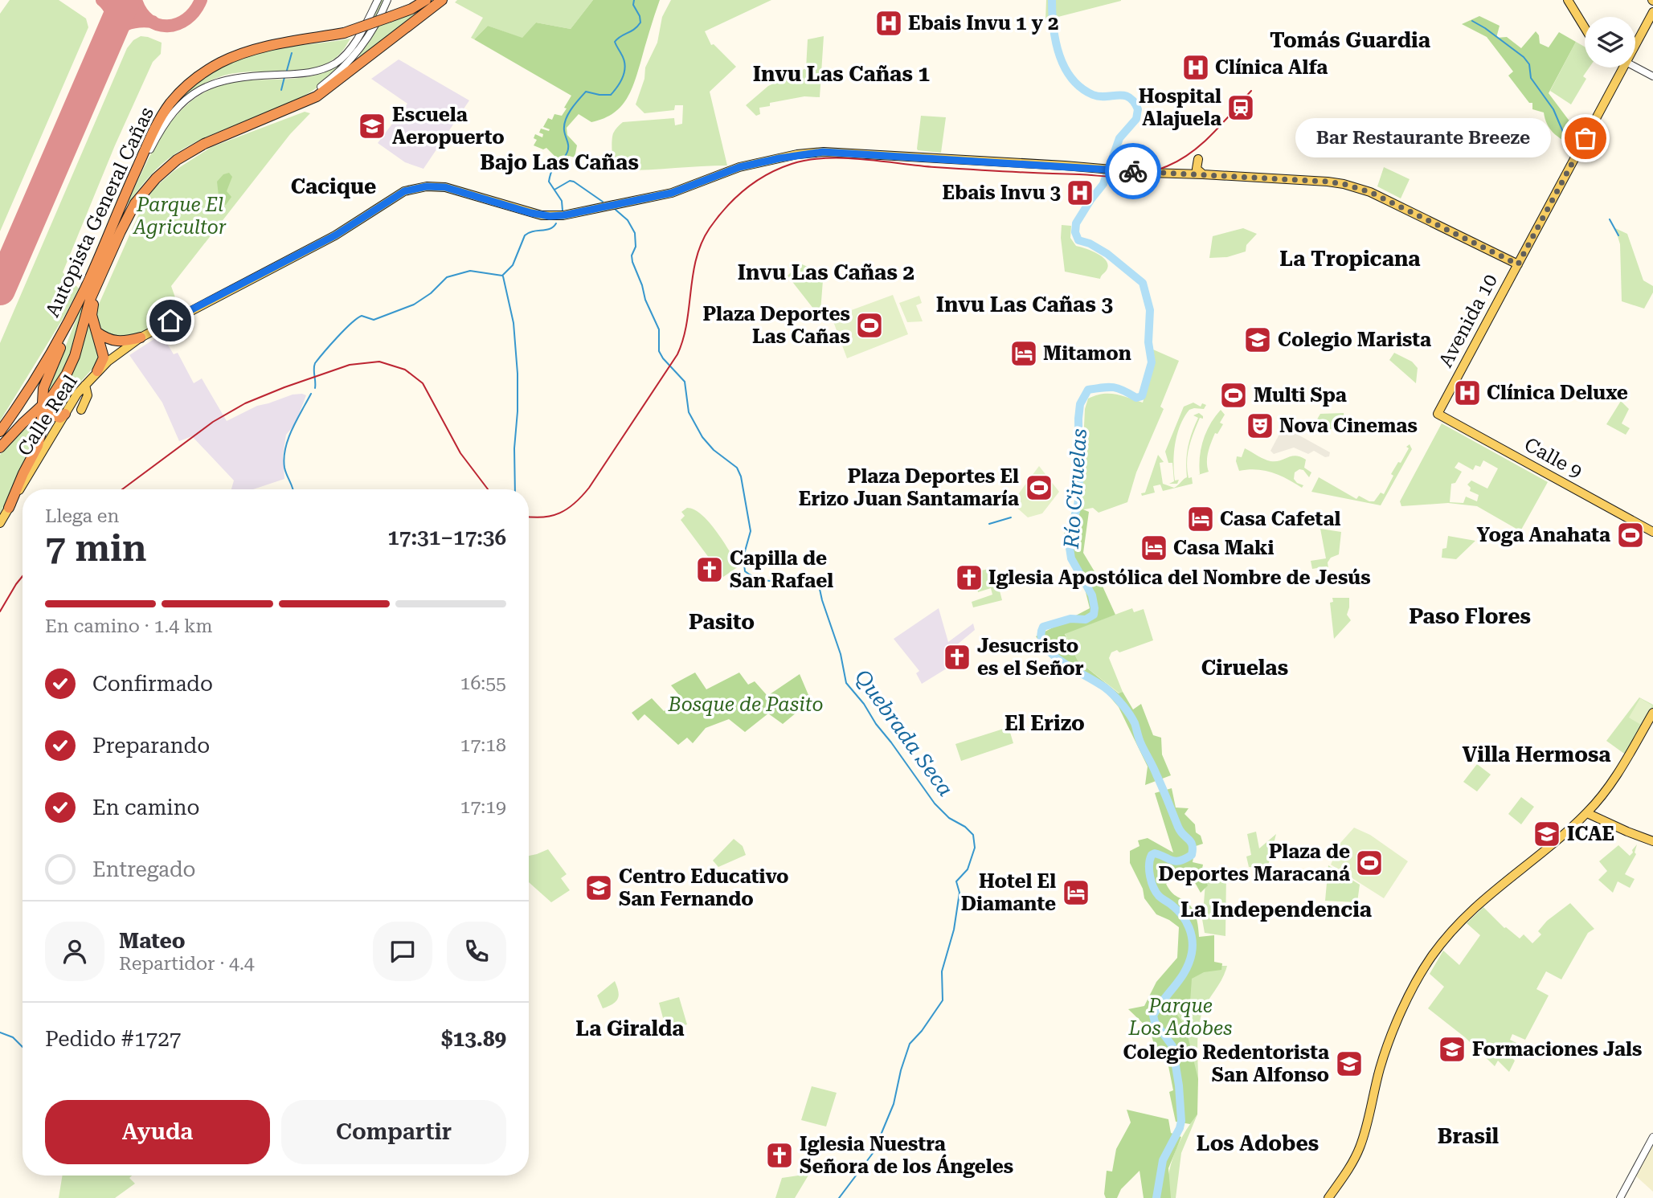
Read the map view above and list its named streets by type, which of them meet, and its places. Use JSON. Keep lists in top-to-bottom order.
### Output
{
  "streets": {
    "highway": ["Autopista General Cañas"],
    "main road": ["Avenida 10", "Calle Real", "Calle 9"]
  },
  "crossings": [
    ["Avenida 10", "Calle Real"],
    ["Avenida 10", "Calle 9"]
  ],
  "districts": [
    "Tomás Guardia",
    "Invu Las Cañas 1",
    "Bajo Las Cañas",
    "Cacique",
    "La Tropicana",
    "Invu Las Cañas 2",
    "Invu Las Cañas 3",
    "Paso Flores",
    "Pasito",
    "Ciruelas",
    "El Erizo",
    "Villa Hermosa",
    "La Independencia",
    "La Giralda",
    "Brasil",
    "Los Adobes"
  ],
  "water": ["Río Ciruelas", "Quebrada Seca"],
  "parks": ["Parque El Agricultor", "Bosque de Pasito", "Parque Los Adobes"],
  "places": {
    "hospital": [
      "Ebais Invu 1 y 2",
      "Clínica Alfa",
      "Ebais Invu 3",
      "Clínica Deluxe"
    ],
    "station": ["Hospital Alajuela"],
    "school or university": [
      "Escuela Aeropuerto",
      "Colegio Marista",
      "ICAE",
      "Centro Educativo San Fernando",
      "Formaciones Jals",
      "Colegio Redentorista San Alfonso"
    ],
    "other": ["Bar Restaurante Breeze"],
    "sports": [
      "Plaza Deportes Las Cañas",
      "Multi Spa",
      "Plaza Deportes El Erizo Juan Santamaría",
      "Yoga Anahata",
      "Plaza de Deportes Maracaná"
    ],
    "hotel": [
      "Mitamon",
      "Casa Cafetal",
      "Casa Maki",
      "Hotel El Diamante"
    ],
    "theatre": ["Nova Cinemas"],
    "church": [
      "Capilla de San Rafael",
      "Iglesia Apostólica del Nombre de Jesús",
      "Jesucristo es el Señor",
      "Iglesia Nuestra Señora de los Ángeles"
    ]
  },
  "page": {
    "bubble": "Bar Restaurante Breeze",
    "heading": ["7 min", "Llega en", "17:31–17:36"],
    "panel": [
      "Mateo",
      "Repartidor · 4.4",
      "Pedido #1727",
      "$13.89"
    ],
    "bar": "En camino · 1.4 km",
    "list": [
      ["Confirmado", "16:55"],
      ["Preparando", "17:18"],
      ["En camino", "17:19"],
      "Entregado"
    ],
    "buttons": ["Ayuda", "Compartir"]
  }
}
